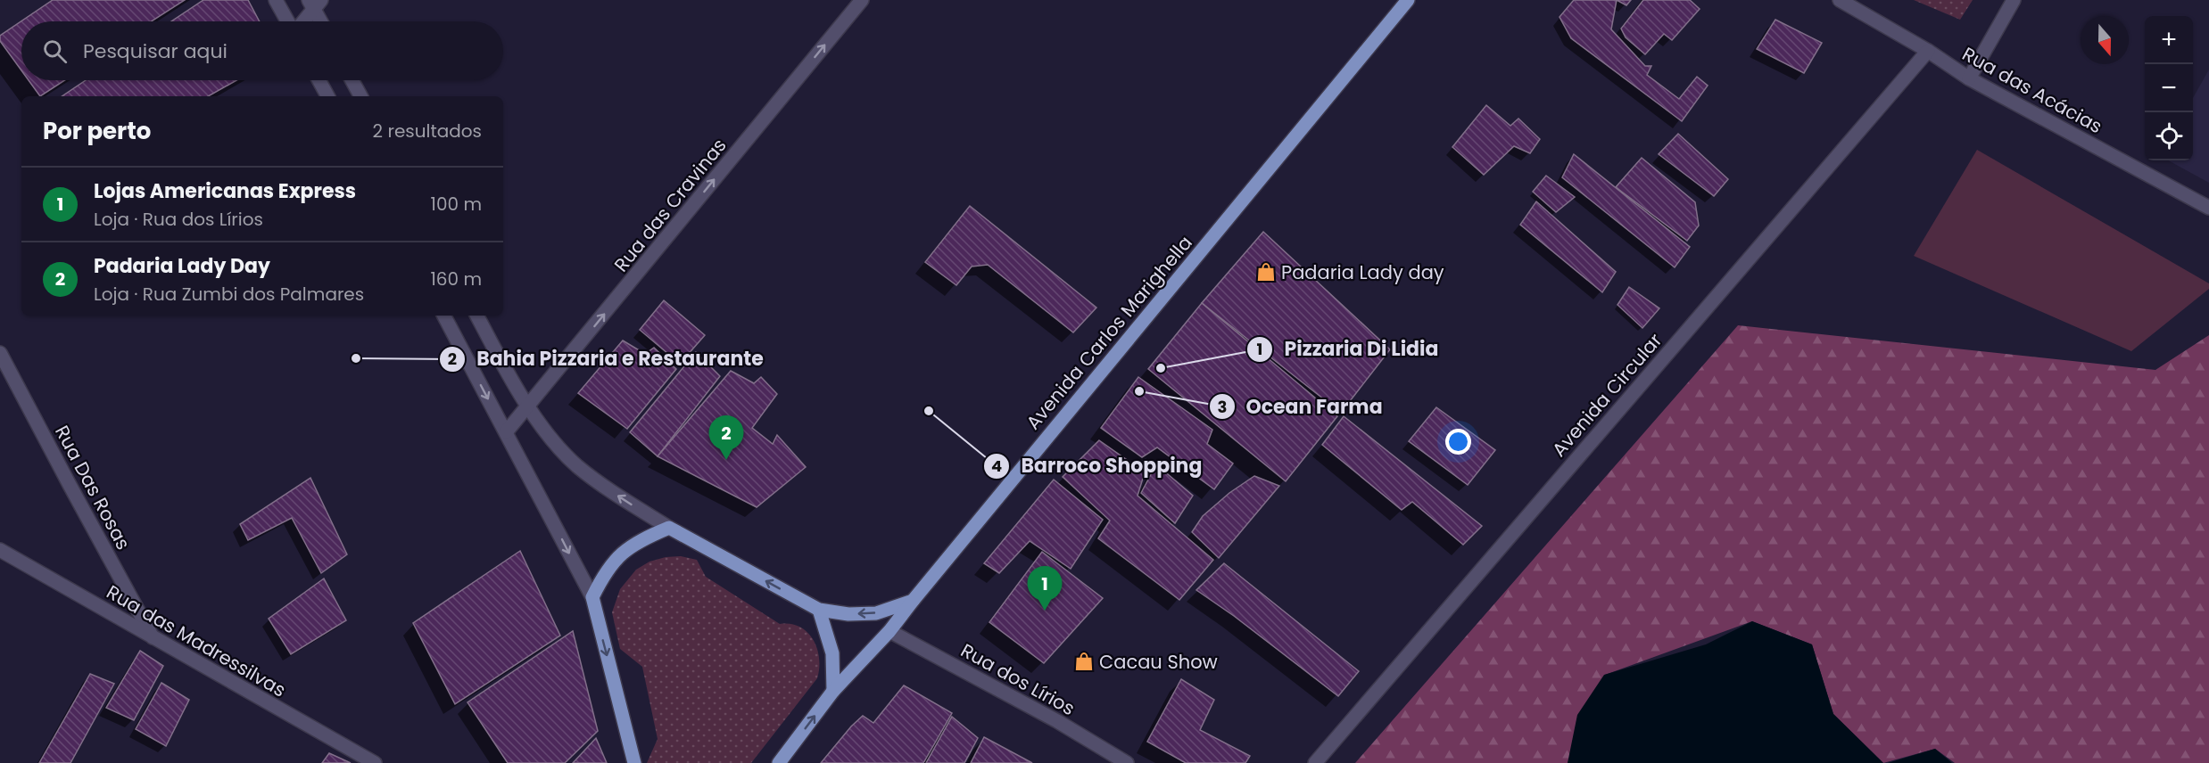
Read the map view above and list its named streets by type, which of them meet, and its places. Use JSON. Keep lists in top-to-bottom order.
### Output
{
  "streets": {
    "main road": ["Avenida Carlos Marighella"],
    "street": [
      "Rua das Acácias",
      "Rua das Cravinas",
      "Avenida Circular",
      "Rua Das Rosas",
      "Rua das Madressilvas",
      "Rua dos Lírios"
    ]
  },
  "crossings": [
    ["Rua das Acácias", "Avenida Circular"],
    ["Avenida Carlos Marighella", "Rua dos Lírios"],
    ["Rua Das Rosas", "Rua das Madressilvas"]
  ],
  "one_way": ["Rua das Cravinas"],
  "places": {
    "shop": ["Padaria Lady day", "Cacau Show"],
    "other": [
      "Bahia Pizzaria e Restaurante",
      "Pizzaria Di Lidia",
      "Ocean Farma",
      "Barroco Shopping"
    ]
  },
  "north": "bottom",
  "page": {
    "map_buttons": ["+", "−"],
    "search": "Pesquisar aqui",
    "heading": ["Por perto", "2 resultados"],
    "list": [
      {
        "mark": "1",
        "name": "Lojas Americanas Express",
        "note": "Loja · Rua dos Lírios",
        "value": "100 m"
      },
      {
        "mark": "2",
        "name": "Padaria Lady Day",
        "note": "Loja · Rua Zumbi dos Palmares",
        "value": "160 m"
      }
    ],
    "pins": ["2", "1"]
  }
}
